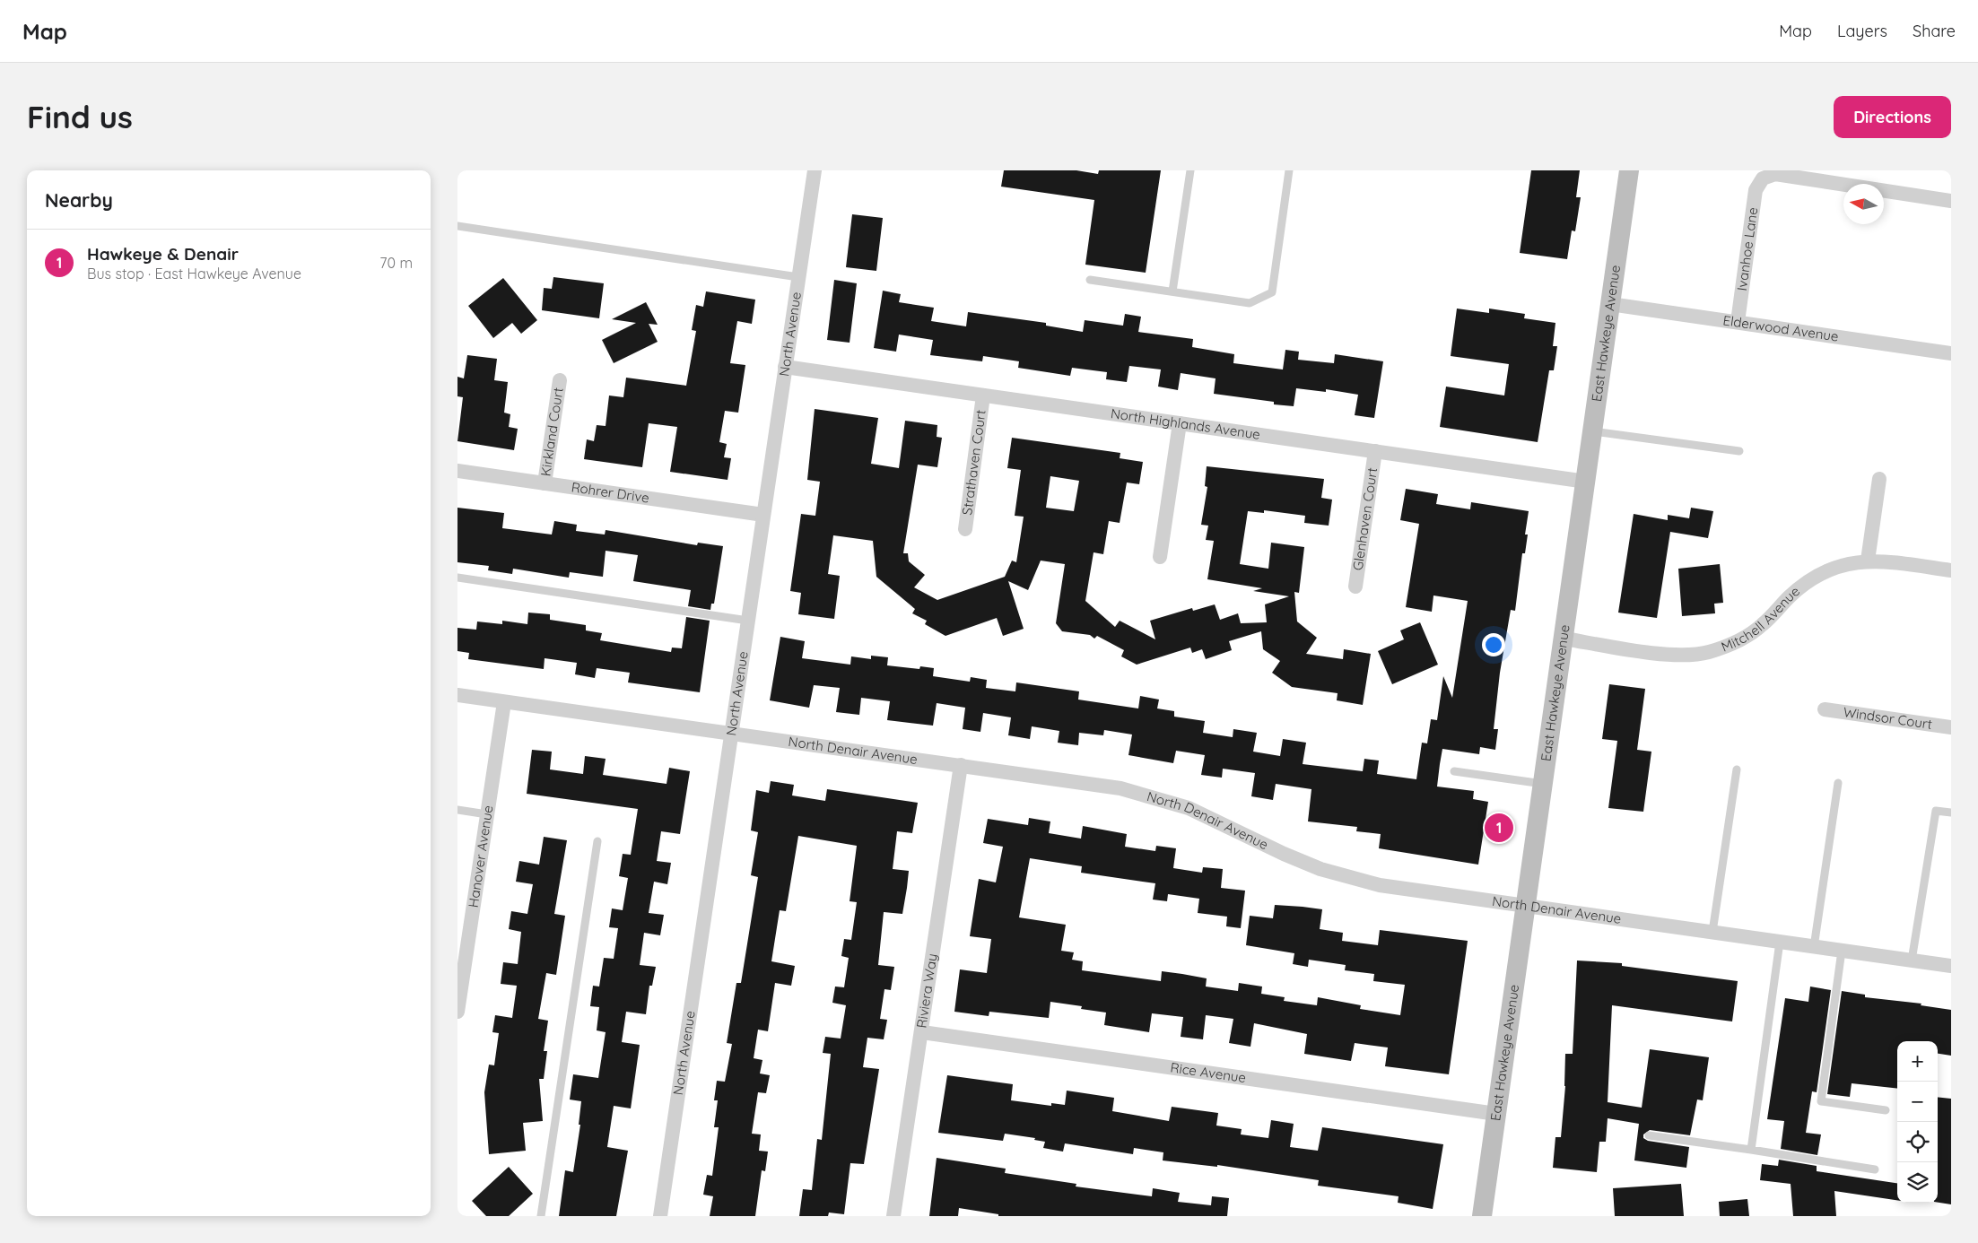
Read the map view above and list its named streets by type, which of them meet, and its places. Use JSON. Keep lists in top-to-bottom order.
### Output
{
  "streets": {
    "street": [
      "Ivanhoe Lane",
      "Elderwood Avenue",
      "North Avenue",
      "East Hawkeye Avenue",
      "North Highlands Avenue",
      "Kirkland Court",
      "Strathaven Court",
      "Rohrer Drive",
      "Glenhaven Court",
      "Mitchell Avenue",
      "Windsor Court",
      "North Denair Avenue",
      "Hanover Avenue",
      "Riviera Way",
      "Rice Avenue"
    ]
  },
  "crossings": [
    ["Ivanhoe Lane", "Elderwood Avenue"],
    ["Elderwood Avenue", "East Hawkeye Avenue"],
    ["North Avenue", "North Highlands Avenue"],
    ["North Avenue", "Rohrer Drive"],
    ["North Avenue", "North Denair Avenue"],
    ["East Hawkeye Avenue", "North Highlands Avenue"],
    ["East Hawkeye Avenue", "Mitchell Avenue"],
    ["East Hawkeye Avenue", "North Denair Avenue"],
    ["East Hawkeye Avenue", "Rice Avenue"],
    ["North Highlands Avenue", "Strathaven Court"],
    ["North Highlands Avenue", "Glenhaven Court"],
    ["Kirkland Court", "Rohrer Drive"],
    ["North Denair Avenue", "Hanover Avenue"],
    ["North Denair Avenue", "Riviera Way"],
    ["Riviera Way", "Rice Avenue"]
  ],
  "north": "left",
  "page": {
    "header": "Map",
    "nav": ["Map", "Layers", "Share"],
    "buttons": "Directions",
    "title": "Find us",
    "heading": "Nearby",
    "list": [
      {
        "mark": "1",
        "name": "Hawkeye & Denair",
        "note": "Bus stop · East Hawkeye Avenue",
        "value": "70 m"
      }
    ],
    "pins": "1",
    "map_buttons": ["+", "−"]
  }
}
